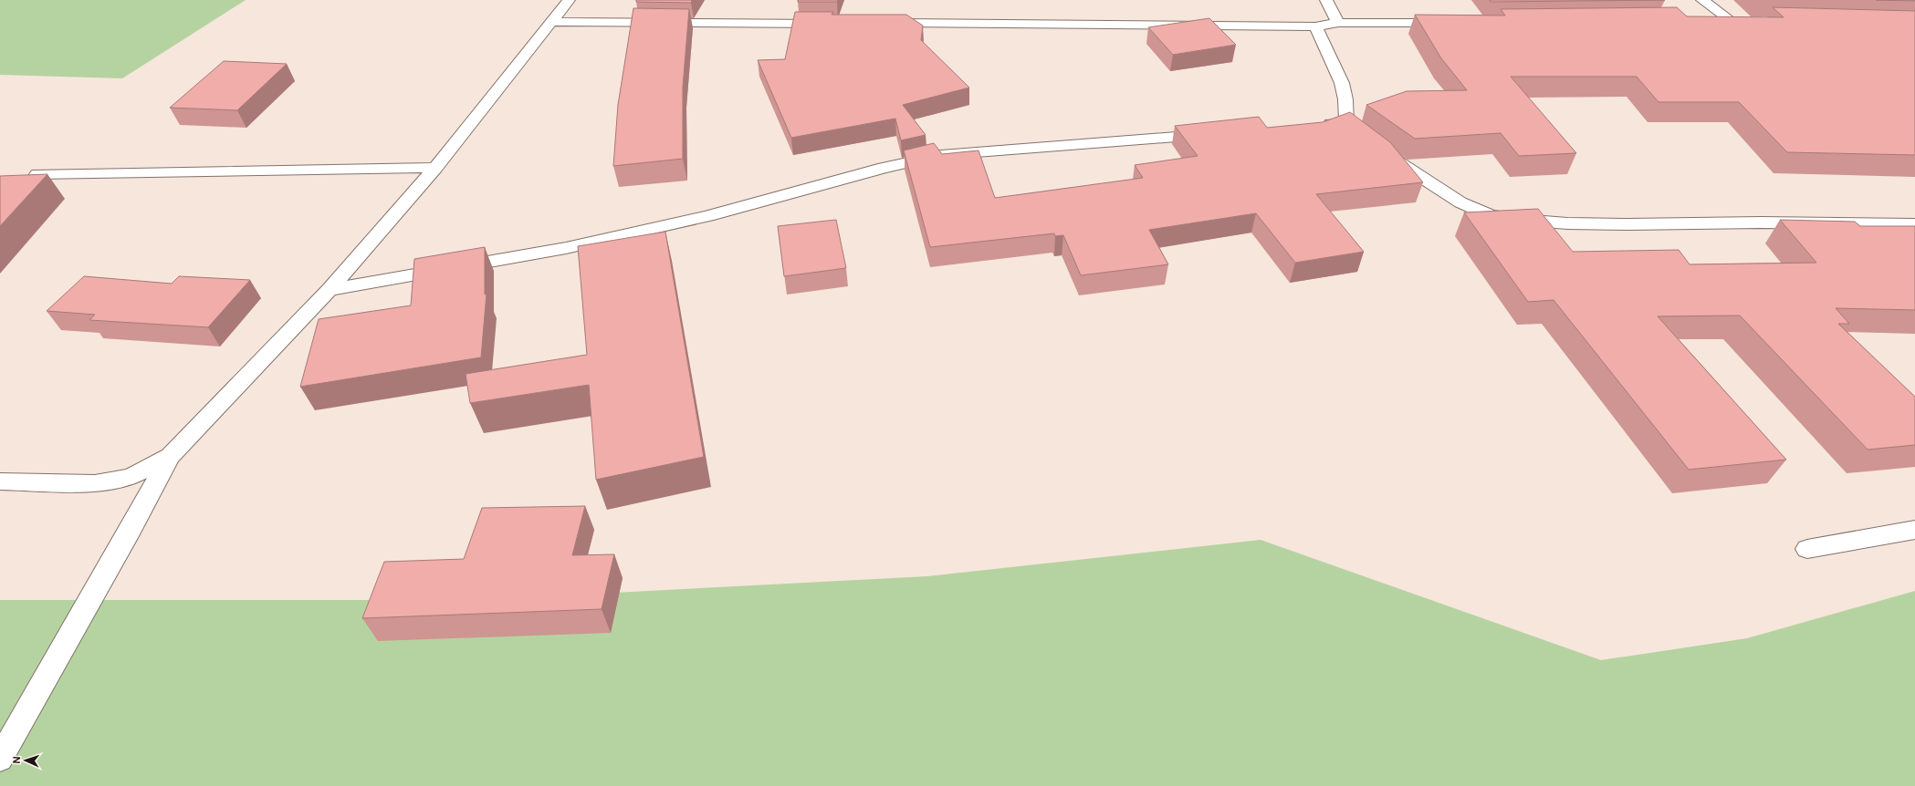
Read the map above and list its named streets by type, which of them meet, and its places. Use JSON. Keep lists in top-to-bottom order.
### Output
{
  "north": "left"
}
